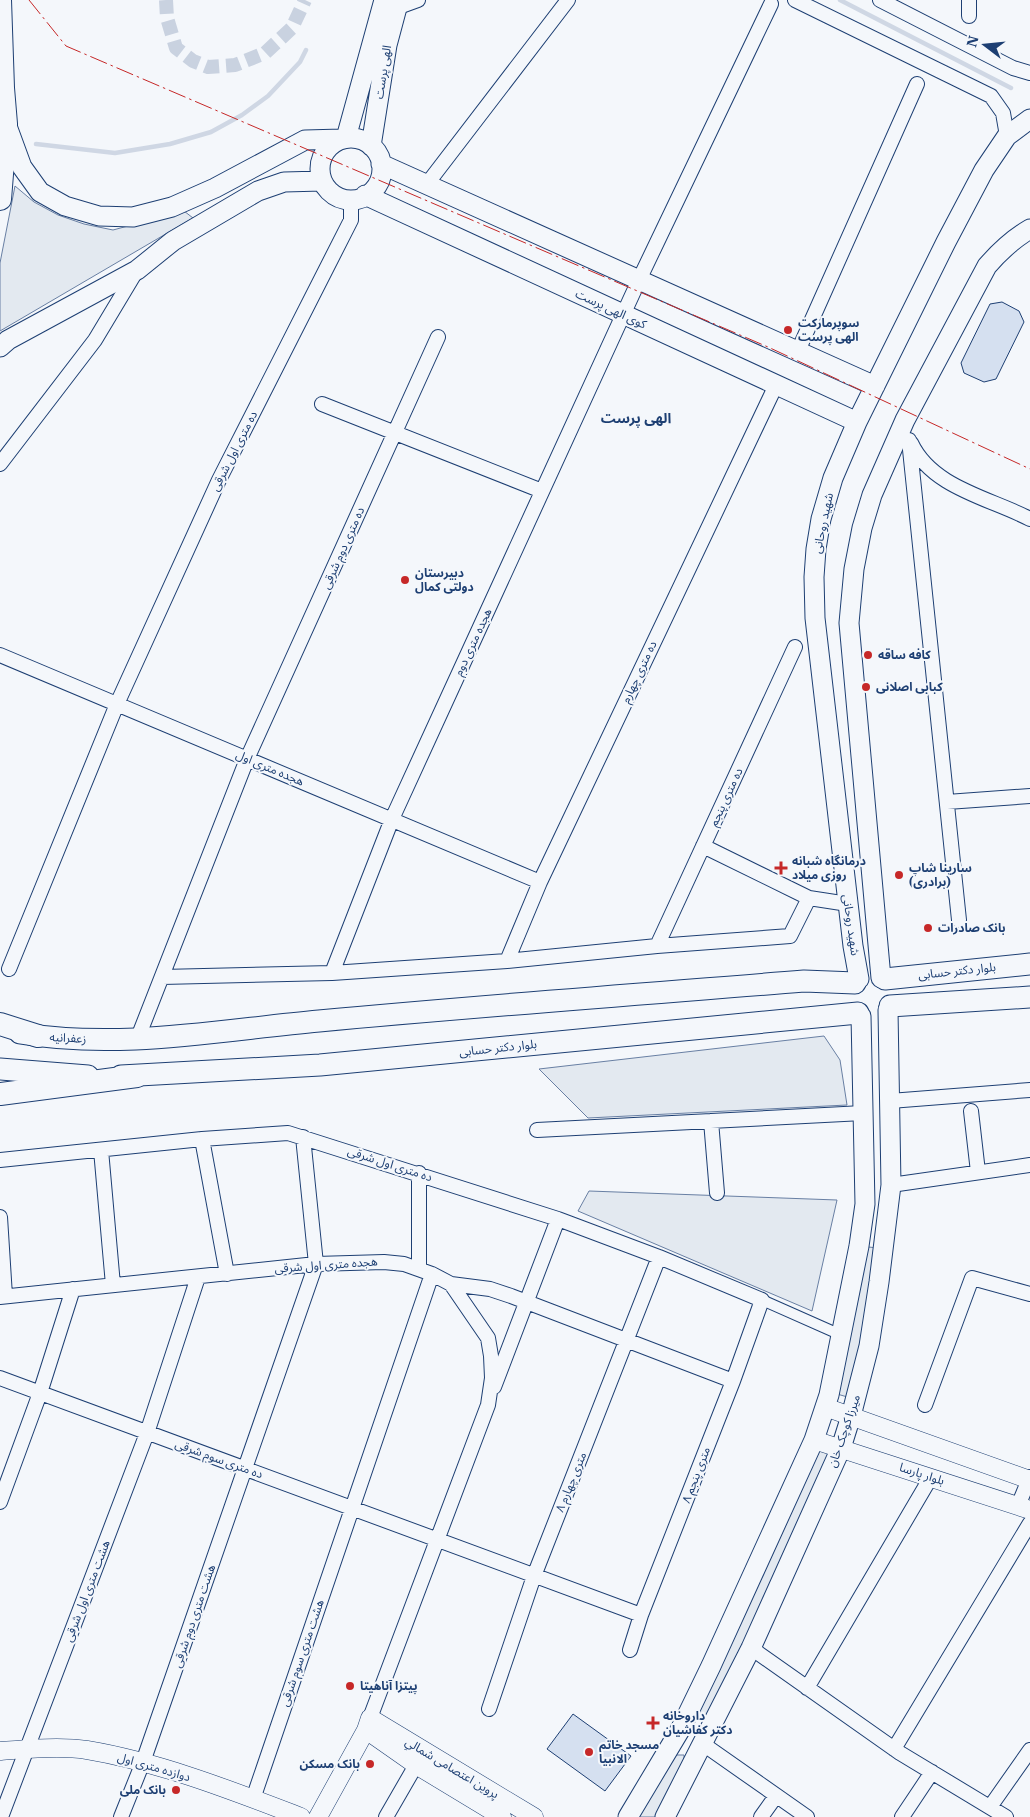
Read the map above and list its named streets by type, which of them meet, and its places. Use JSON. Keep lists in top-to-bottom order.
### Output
{
  "streets": {
    "main road": [
      "الهی پرست",
      "کوی الهی پرست",
      "شهید روحانی",
      "بلوار دکتر حسابی",
      "زعفرانیه",
      "میرزا کوچک خان"
    ],
    "street": [
      "ده متری اول شرقی",
      "ده متری دوم شرقی",
      "هجده متری دوم",
      "ده متری چهارم",
      "هجده متری اول",
      "ده متری پنجم",
      "هجده متری اول شرقی",
      "ده متری سوم شرقی",
      "بلوار پارسا",
      "۸ متری پنجم",
      "۸ متری چهارم",
      "هشت متری اول شرقی",
      "هشت متری دوم شرقی",
      "هشت متری سوم شرقی",
      "دوازده متری اول",
      "پروین اعتصامی شمالیِ"
    ]
  },
  "crossings": [
    ["الهی پرست", "کوی الهی پرست"],
    ["الهی پرست", "ده متری اول شرقی"],
    ["کوی الهی پرست", "ده متری اول شرقی"],
    ["کوی الهی پرست", "شهید روحانی"],
    ["کوی الهی پرست", "هجده متری دوم"],
    ["کوی الهی پرست", "ده متری چهارم"],
    ["ده متری اول شرقی", "هجده متری اول"],
    ["ده متری اول شرقی", "۸ متری پنجم"],
    ["ده متری اول شرقی", "۸ متری چهارم"],
    ["شهید روحانی", "بلوار دکتر حسابی"],
    ["شهید روحانی", "میرزا کوچک خان"],
    ["ده متری دوم شرقی", "هجده متری اول"],
    ["ده متری دوم شرقی", "زعفرانیه"],
    ["هجده متری دوم", "هجده متری اول"],
    ["ده متری چهارم", "هجده متری اول"],
    ["بلوار دکتر حسابی", "میرزا کوچک خان"],
    ["هجده متری اول شرقی", "ده متری سوم شرقی"],
    ["هجده متری اول شرقی", "هشت متری اول شرقی"],
    ["هجده متری اول شرقی", "هشت متری دوم شرقی"],
    ["هجده متری اول شرقی", "هشت متری سوم شرقی"],
    ["هجده متری اول شرقی", "پروین اعتصامی شمالیِ"],
    ["میرزا کوچک خان", "بلوار پارسا"],
    ["ده متری سوم شرقی", "۸ متری پنجم"],
    ["ده متری سوم شرقی", "۸ متری چهارم"],
    ["ده متری سوم شرقی", "هشت متری اول شرقی"],
    ["ده متری سوم شرقی", "هشت متری دوم شرقی"],
    ["ده متری سوم شرقی", "هشت متری سوم شرقی"],
    ["هشت متری اول شرقی", "دوازده متری اول"],
    ["هشت متری دوم شرقی", "دوازده متری اول"],
    ["هشت متری سوم شرقی", "دوازده متری اول"]
  ],
  "districts": ["الهی پرست"],
  "places": {
    "other": [
      "سوپرمارکت الهی پرست",
      "دبیرستان دولتی کمال",
      "کافه ساقه",
      "کبابی اصلانی",
      "سارینا شاپ (برادری)",
      "بانک صادرات",
      "پیتزا آناهیتا",
      "مسجد خاتم الانبیا",
      "بانک مسکن",
      "بانک ملی"
    ],
    "health": ["درمانگاه شبانه روزی میلاد", "داروخانه دکتر کفاشیان"]
  },
  "north": "left"
}
